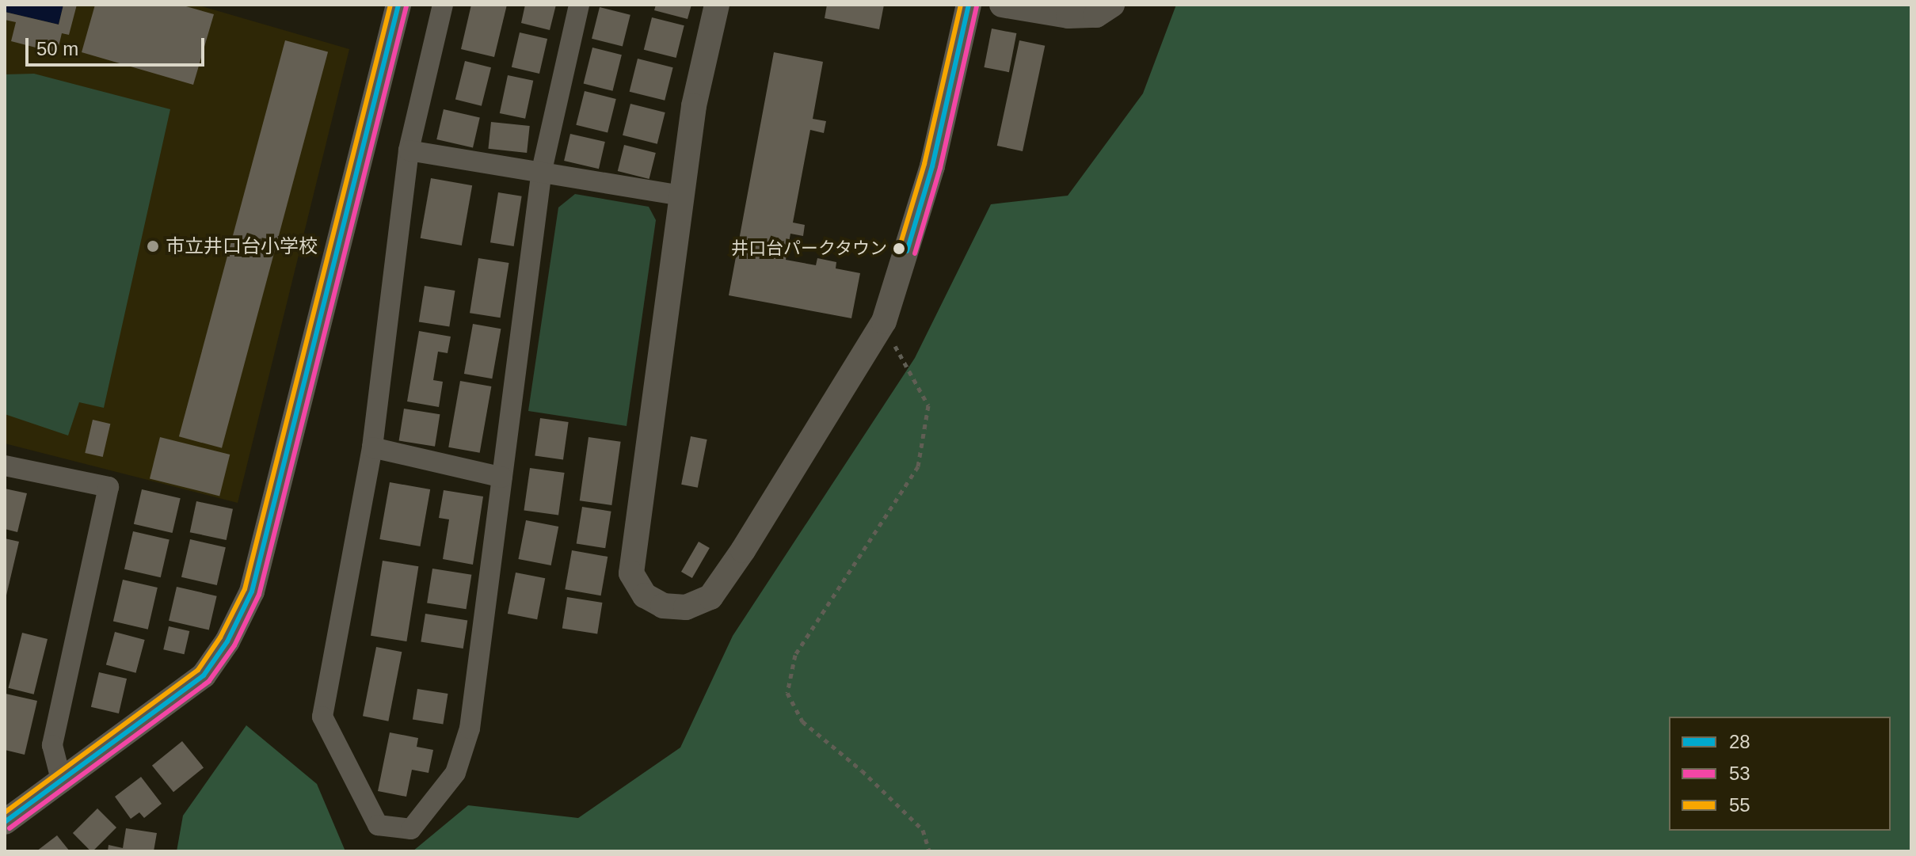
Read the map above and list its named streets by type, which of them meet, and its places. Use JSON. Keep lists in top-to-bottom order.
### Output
{
  "places": ["市立井口台小学校", "井口台パークタウン"],
  "lines": ["transit line 28", "transit line 55", "transit line 53"],
  "legend": ["28", "53", "55"],
  "scale_bar": "50 m"
}
